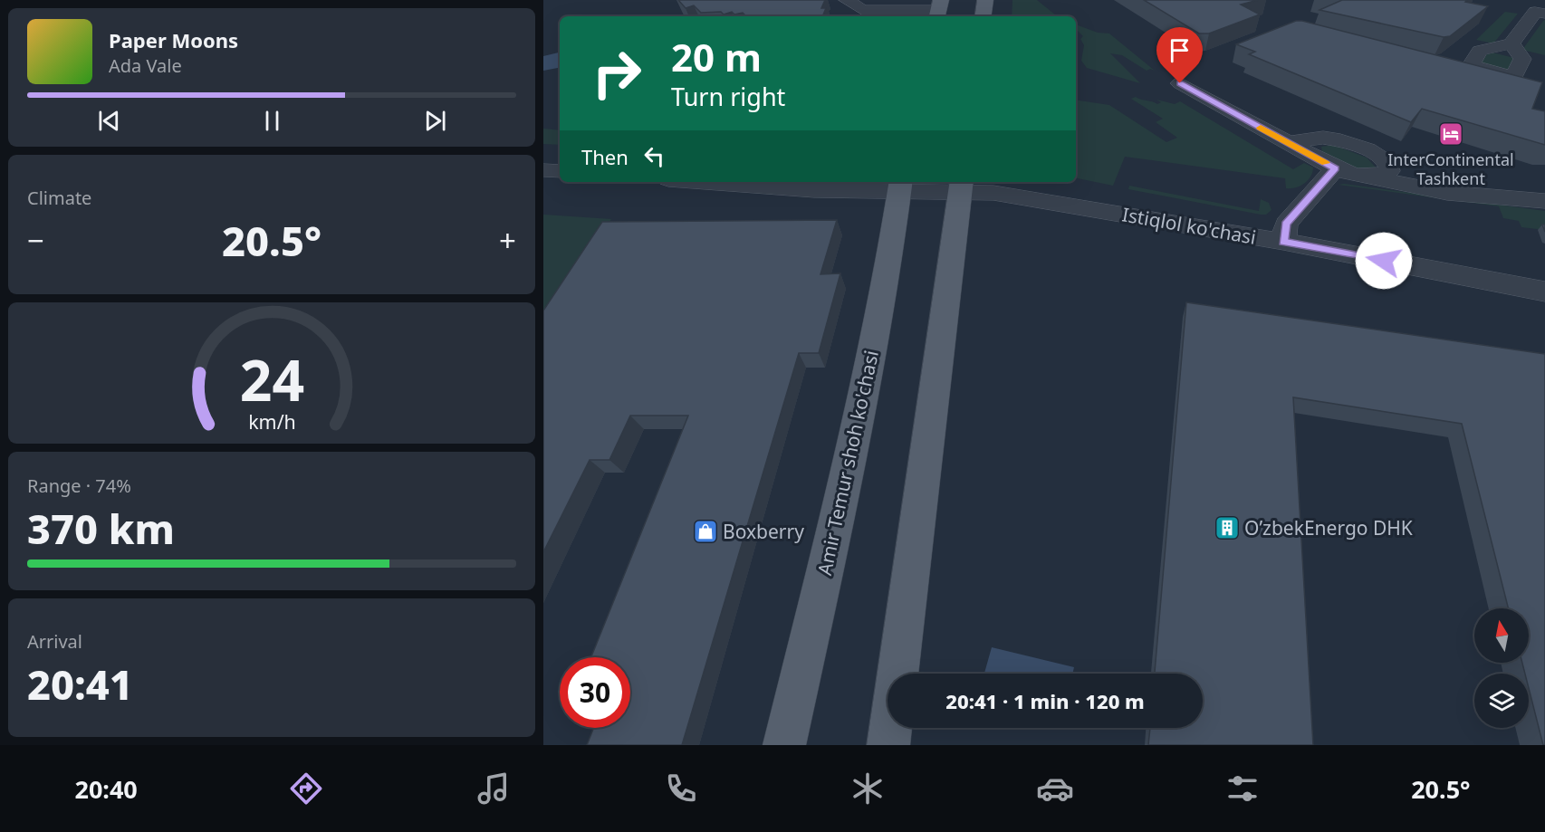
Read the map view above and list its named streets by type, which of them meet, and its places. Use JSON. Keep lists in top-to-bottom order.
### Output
{
  "streets": {
    "main road": ["Amir Temur shoh ko'chasi"],
    "street": ["Istiqlol ko'chasi"]
  },
  "crossings": [
    ["Istiqlol ko'chasi", "Amir Temur shoh ko'chasi"]
  ],
  "places": {
    "hotel": ["InterContinental Tashkent"],
    "building": ["O’zbekEnergo DHK"],
    "shop": ["Boxberry"]
  },
  "north": "top",
  "page": {
    "turn": ["20 m", "Turn right"],
    "song": ["Paper Moons", "Ada Vale"],
    "then": "Then",
    "tile": [
      "Climate",
      ["Range · 74%", "370 km"],
      ["Arrival", "20:41"]
    ],
    "heat": ["−", "20.5°", "+"],
    "limit": "30",
    "trip": "20:41 · 1 min · 120 m",
    "tabs": ["20:40", "20.5°"],
    "gauge": ["24", "km/h"]
  }
}
